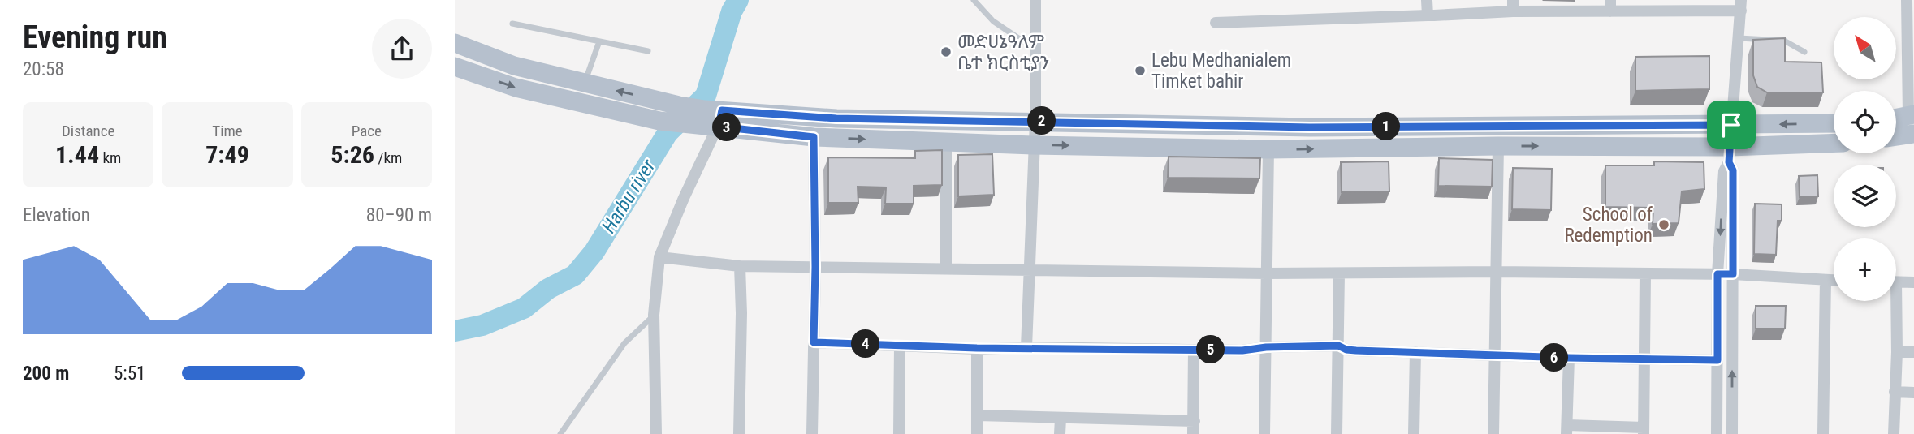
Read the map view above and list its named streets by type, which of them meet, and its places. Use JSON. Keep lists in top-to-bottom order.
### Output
{
  "water": ["Harbu river"],
  "places": ["መድሀኔዓለም ቤተ ክርስቲያን", "Lebu Medhanialem Timket bahir", "School of Redemption"],
  "north": "top left",
  "page": {
    "heading": ["Evening run", "20:58"],
    "map_buttons": "+",
    "stats": [
      ["Distance", "1.44 km"],
      ["Time", "7:49"],
      ["Pace", "5:26 /km"]
    ],
    "pins": [
      "2",
      "1",
      "3",
      "4",
      "5",
      "6"
    ],
    "chart": ["Elevation", "80–90 m"],
    "list": [
      {
        "name": "200 m",
        "note": "5:51"
      }
    ]
  }
}
